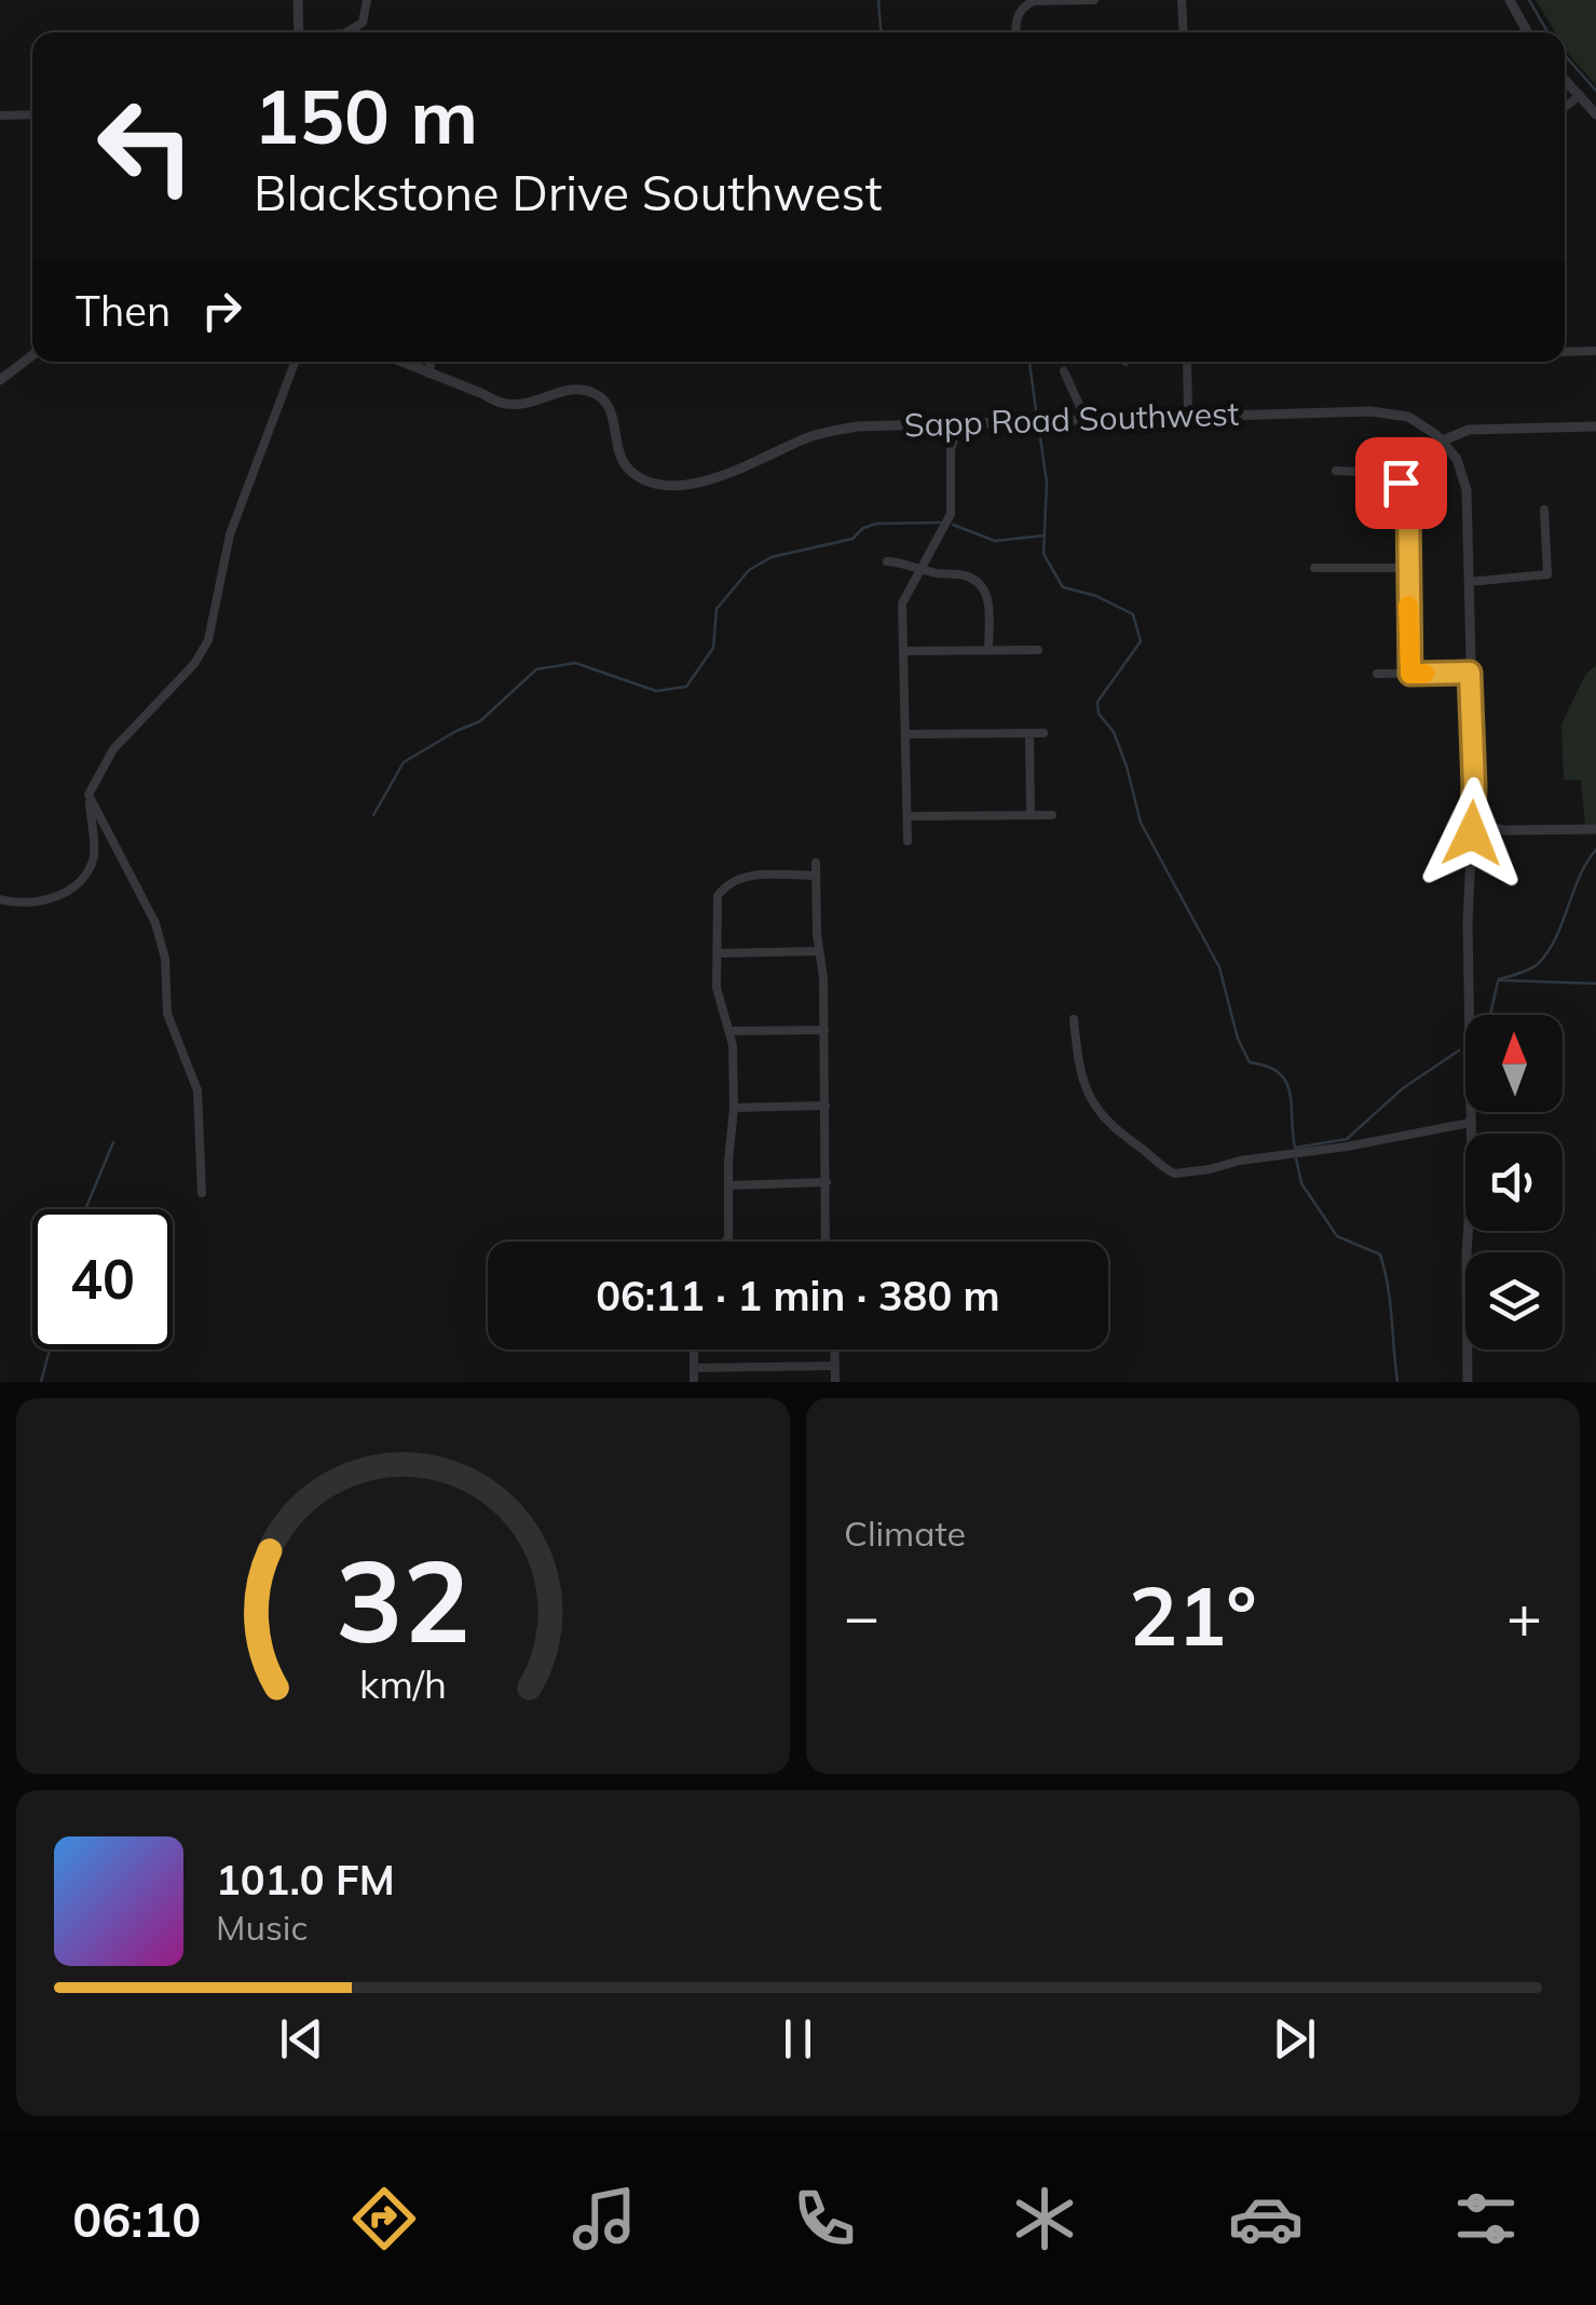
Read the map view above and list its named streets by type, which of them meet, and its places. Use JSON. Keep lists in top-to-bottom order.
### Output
{
  "streets": {
    "street": ["Sapp Road Southwest"]
  },
  "north": "top",
  "page": {
    "turn": ["150 m", "Blackstone Drive Southwest"],
    "then": "Then",
    "limit": "40",
    "trip": "06:11 · 1 min · 380 m",
    "tile": "Climate",
    "heat": ["−", "21°", "+"],
    "song": ["101.0 FM", "Music"],
    "tabs": "06:10",
    "gauge": ["32", "km/h"]
  }
}
